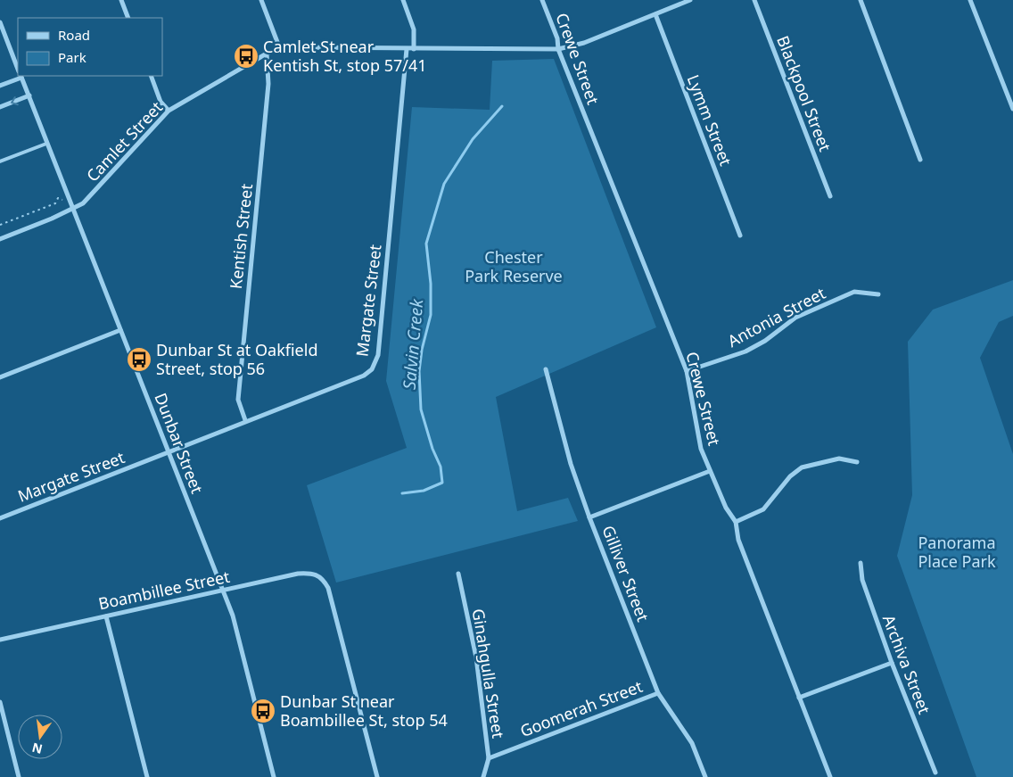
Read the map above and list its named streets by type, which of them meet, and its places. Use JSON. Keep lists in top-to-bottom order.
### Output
{
  "streets": {
    "street": [
      "Crewe Street",
      "Blackpool Street",
      "Lymm Street",
      "Camlet Street",
      "Kentish Street",
      "Margate Street",
      "Antonia Street",
      "Dunbar Street",
      "Gilliver Street",
      "Boambillee Street",
      "Archiva Street",
      "Ginahgulla Street",
      "Goomerah Street"
    ]
  },
  "crossings": [
    ["Crewe Street", "Camlet Street"],
    ["Crewe Street", "Antonia Street"],
    ["Lymm Street", "Camlet Street"],
    ["Camlet Street", "Kentish Street"],
    ["Camlet Street", "Margate Street"],
    ["Camlet Street", "Dunbar Street"],
    ["Kentish Street", "Margate Street"],
    ["Margate Street", "Dunbar Street"],
    ["Dunbar Street", "Boambillee Street"],
    ["Gilliver Street", "Goomerah Street"],
    ["Ginahgulla Street", "Goomerah Street"]
  ],
  "water": ["Salvin Creek"],
  "parks": ["Chester Park Reserve", "Panorama Place Park"],
  "places": {
    "bus stop": ["Camlet St near Kentish St, stop 57/41", "Dunbar St at Oakfield Street, stop 56", "Dunbar St near Boambillee St, stop 54"]
  },
  "legend": ["Road", "Park"],
  "north": "bottom"
}
